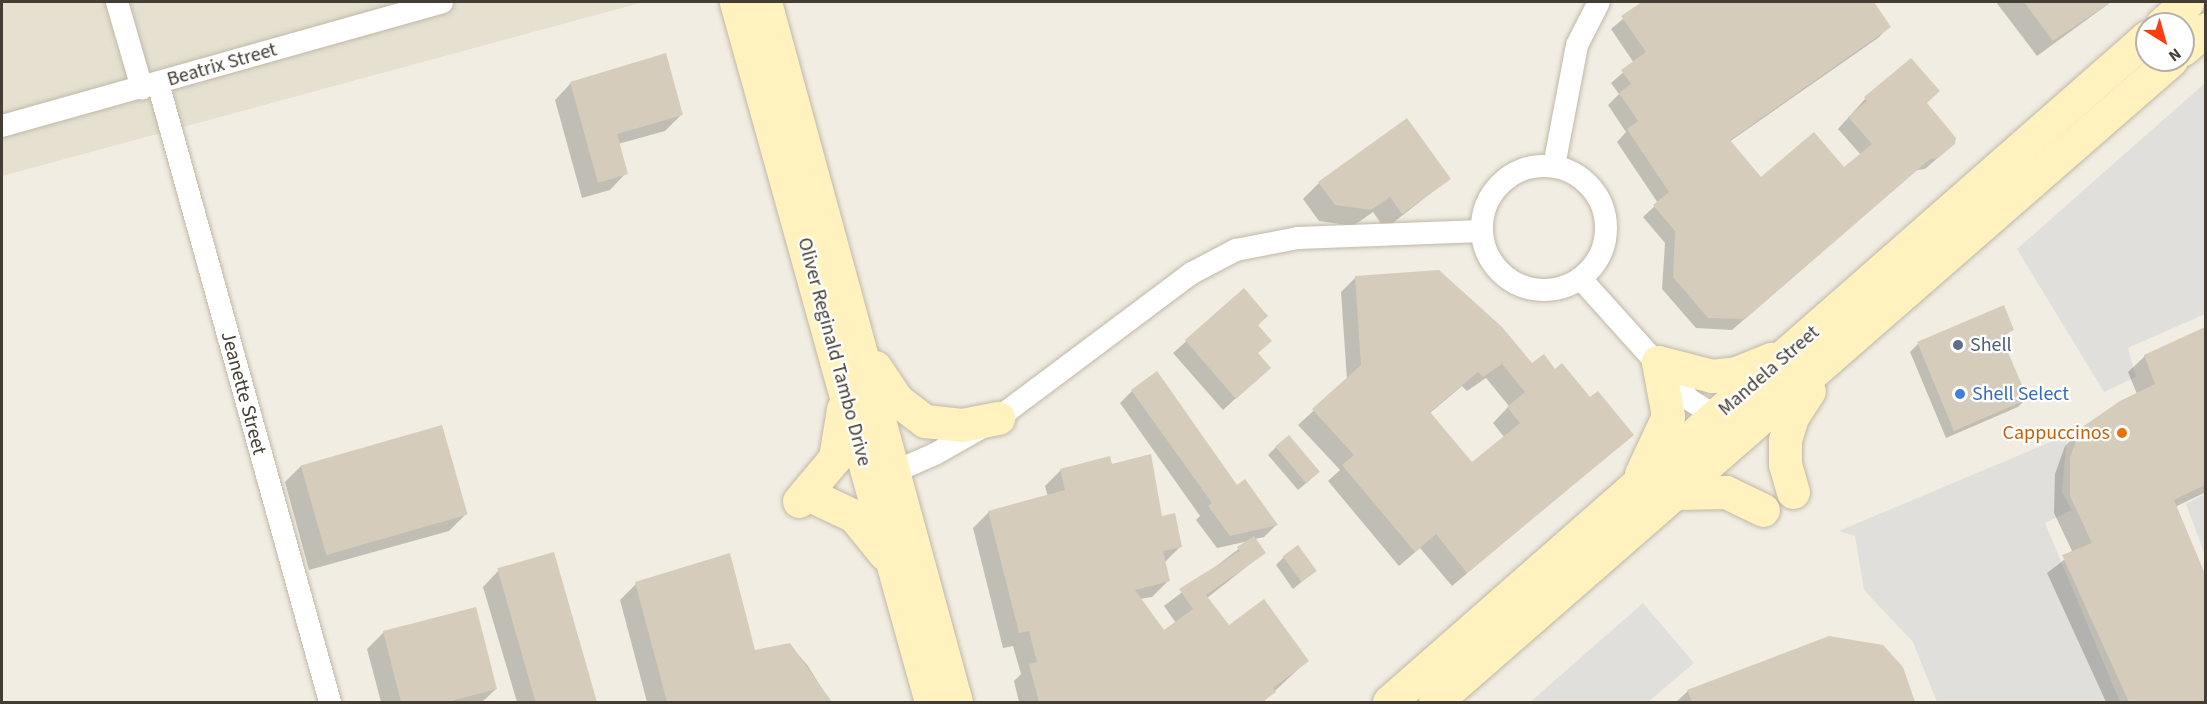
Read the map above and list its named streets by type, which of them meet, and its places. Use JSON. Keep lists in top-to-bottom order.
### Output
{
  "streets": {
    "main road": ["Oliver Reginald Tambo Drive", "Mandela Street"],
    "street": ["Beatrix Street", "Jeanette Street"]
  },
  "crossings": [
    ["Beatrix Street", "Jeanette Street"]
  ],
  "places": ["Shell", "Shell Select", "Cappuccinos"],
  "north": "bottom right"
}
